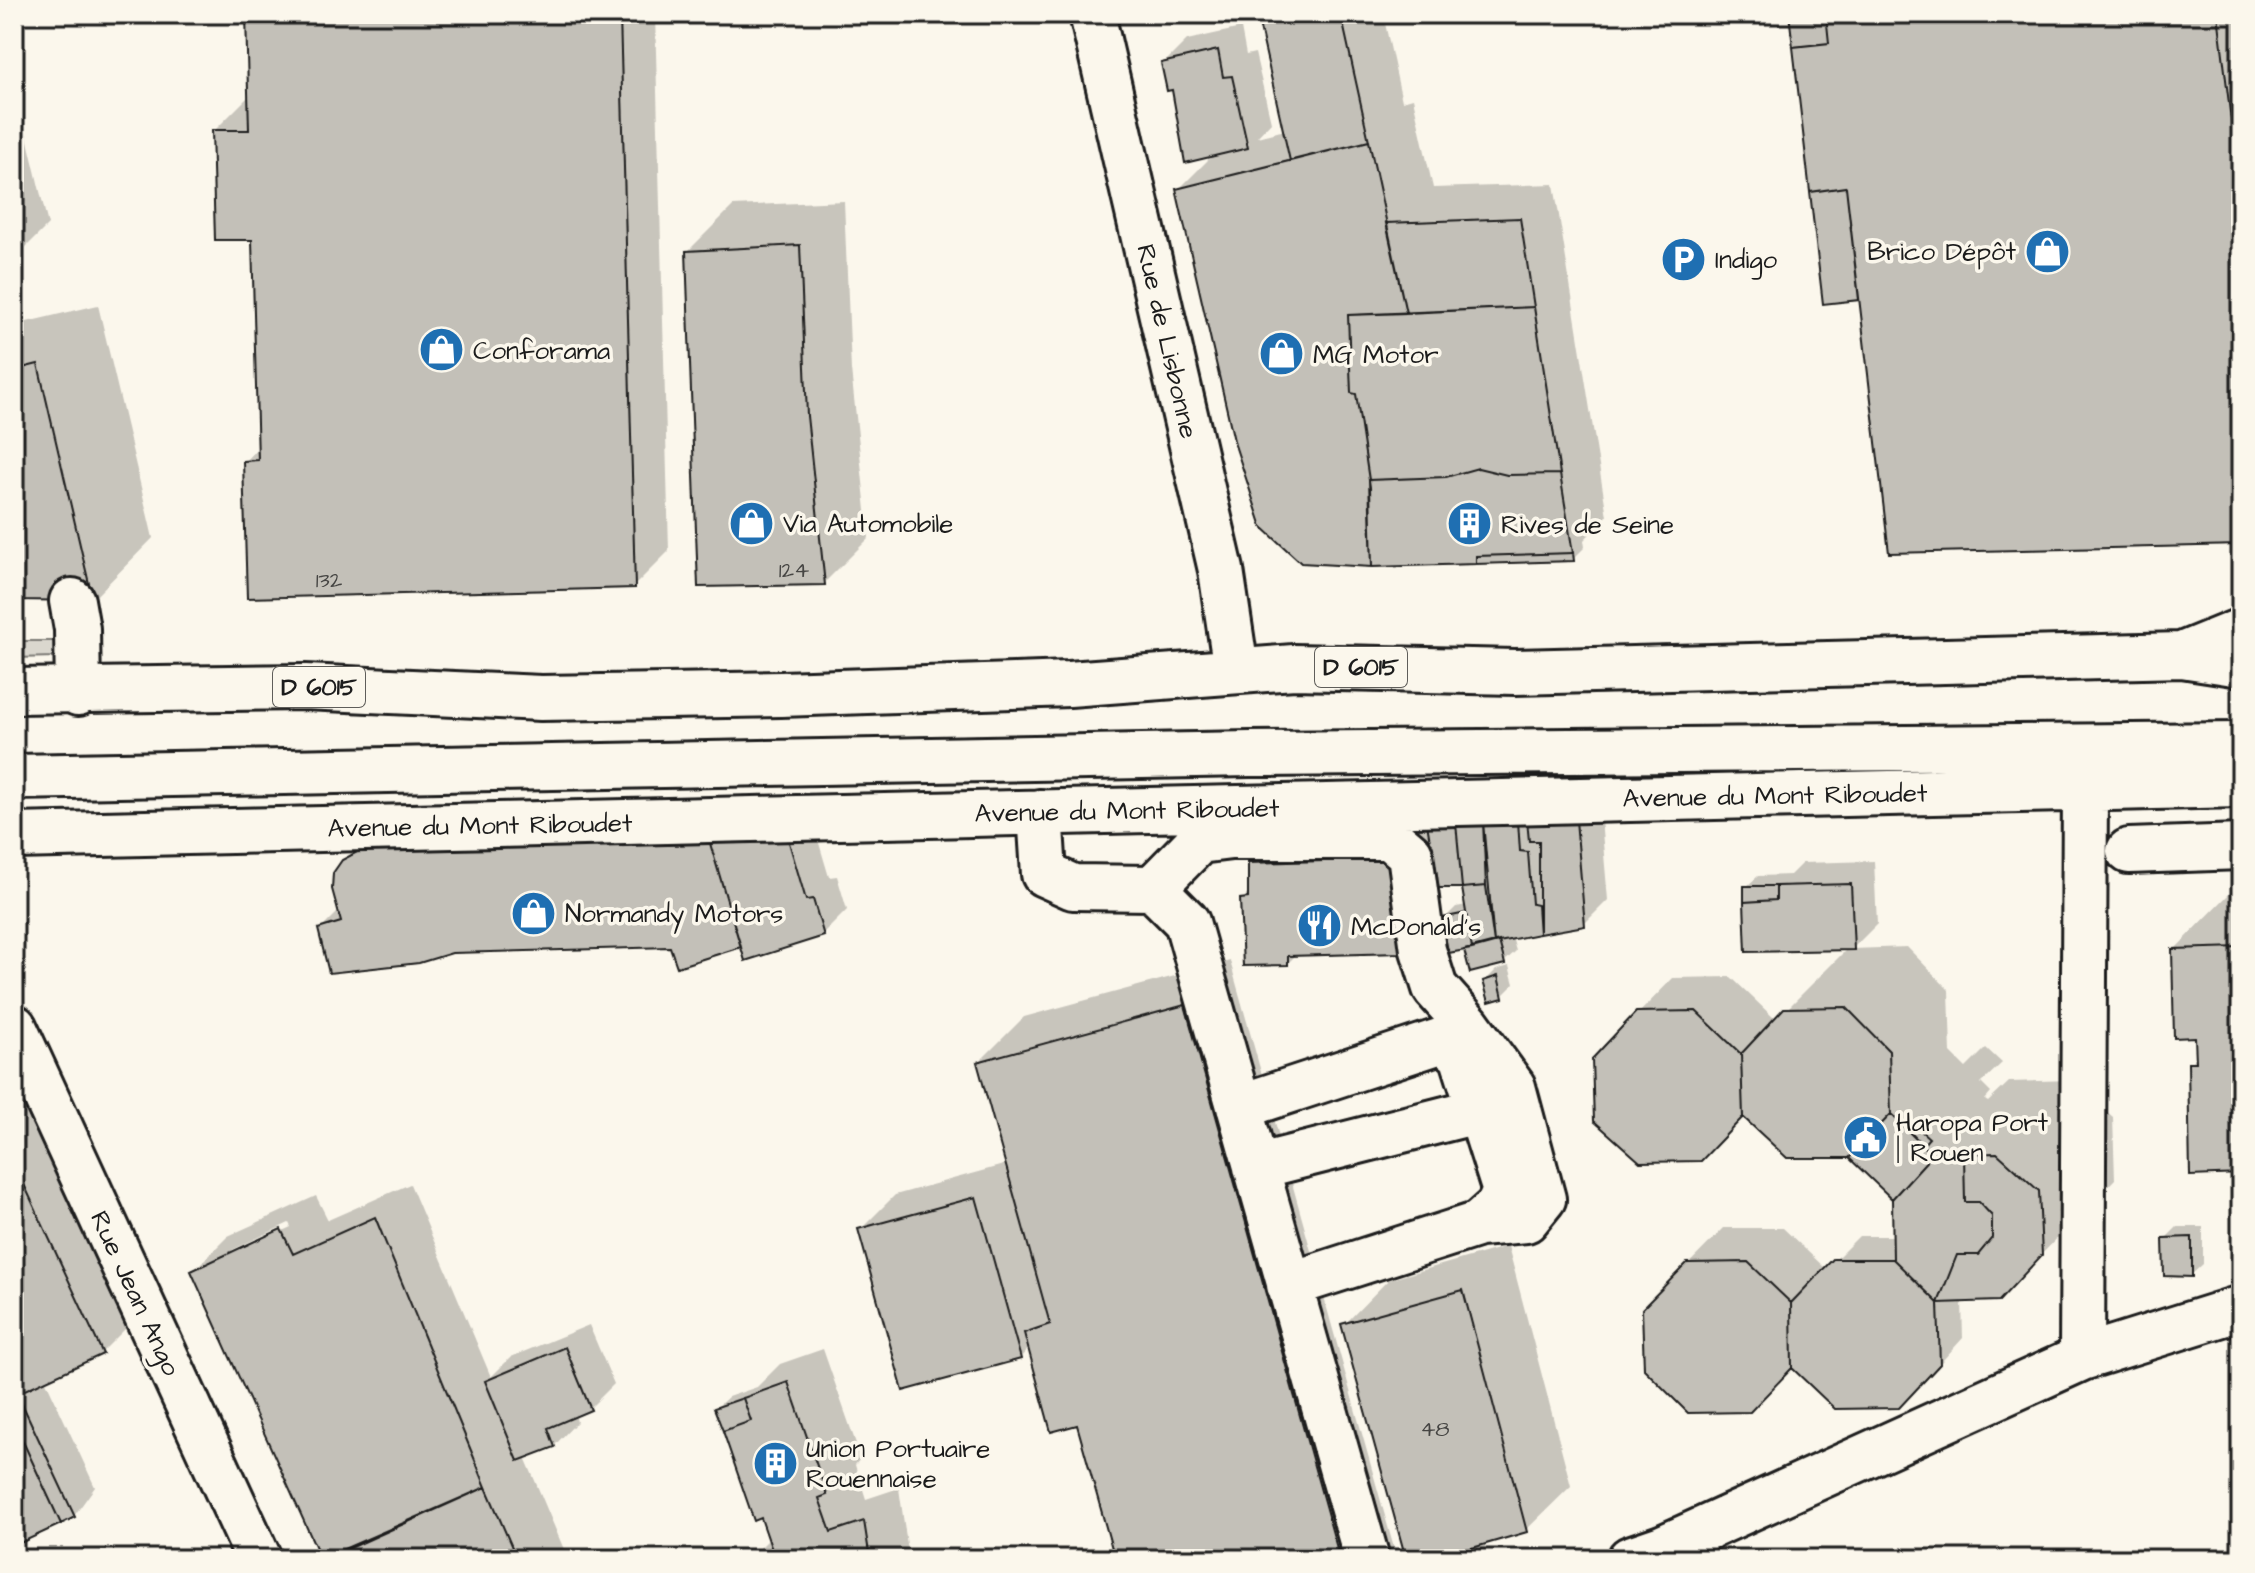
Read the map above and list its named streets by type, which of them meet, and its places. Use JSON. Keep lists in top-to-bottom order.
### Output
{
  "streets": {
    "street": [
      "Rue de Lisbonne",
      "D 6015",
      "Avenue du Mont Riboudet",
      "Rue Jean Ango"
    ]
  },
  "crossings": [
    ["Rue de Lisbonne", "D 6015"]
  ],
  "places": {
    "shop": [
      "Brico Dépôt",
      "Conforama",
      "MG Motor",
      "Via Automobile",
      "Normandy Motors"
    ],
    "parking": ["Indigo"],
    "building": ["Rives de Seine", "Union Portuaire Rouennaise"],
    "restaurant": ["McDonald's"],
    "public building": ["Haropa Port | Rouen"]
  },
  "house_numbers": ["124", "132", "48"]
}
